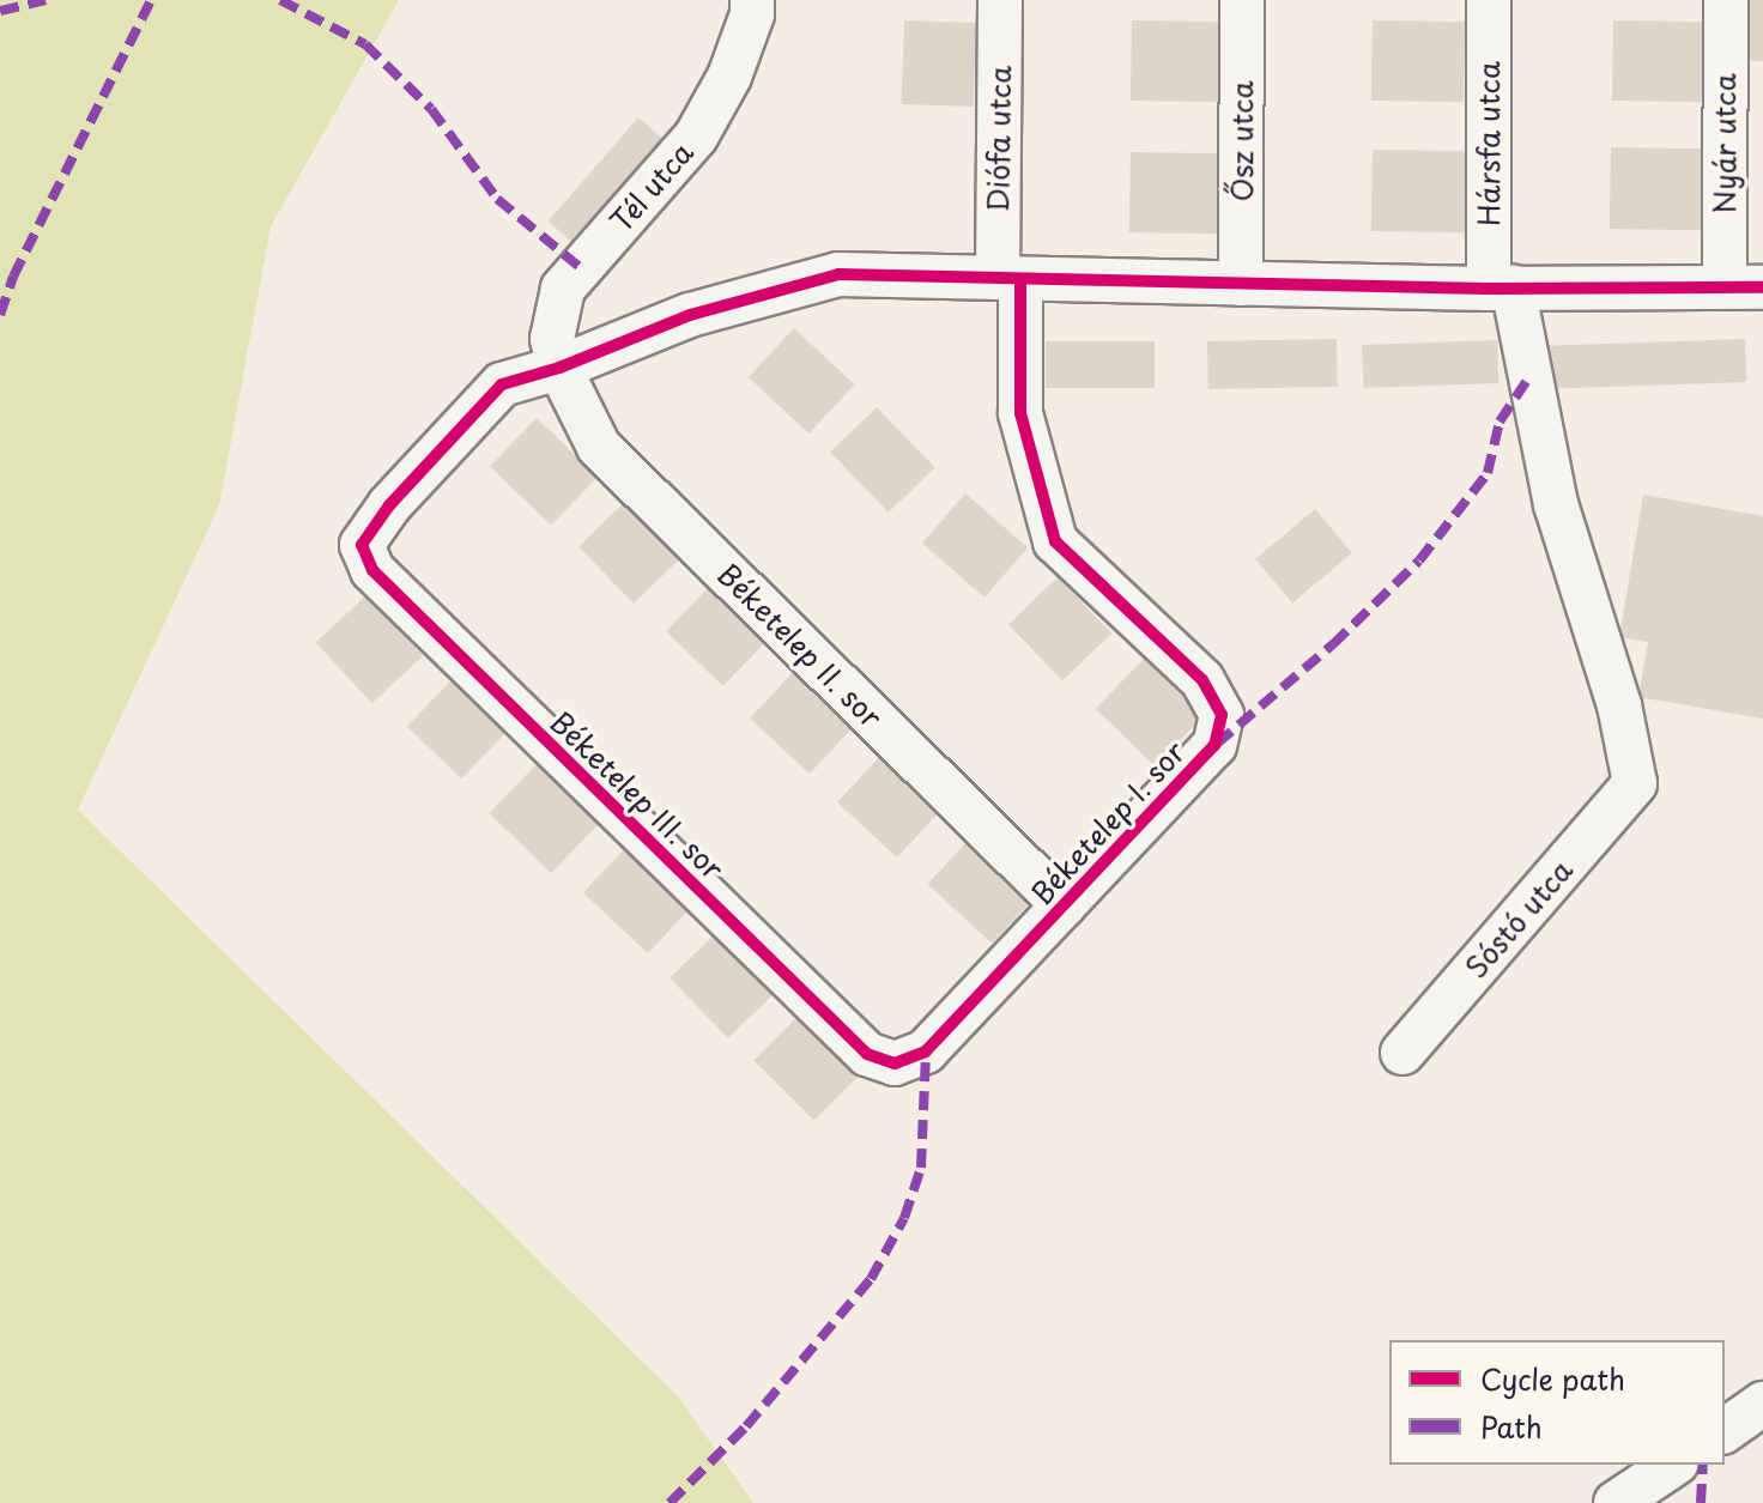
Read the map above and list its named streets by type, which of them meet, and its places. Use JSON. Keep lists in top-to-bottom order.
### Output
{
  "streets": {
    "street": [
      "Diófa utca",
      "Ősz utca",
      "Hársfa utca",
      "Nyár utca",
      "Tél utca",
      "Béketelep II. sor",
      "Béketelep III. sor",
      "Béketelep I. sor",
      "Sóstó utca"
    ]
  },
  "crossings": [
    ["Diófa utca", "Béketelep I. sor"],
    ["Hársfa utca", "Sóstó utca"],
    ["Tél utca", "Béketelep II. sor"],
    ["Tél utca", "Béketelep III. sor"],
    ["Béketelep II. sor", "Béketelep III. sor"],
    ["Béketelep II. sor", "Béketelep I. sor"],
    ["Béketelep III. sor", "Béketelep I. sor"]
  ],
  "legend": ["Cycle path", "Path"]
}
